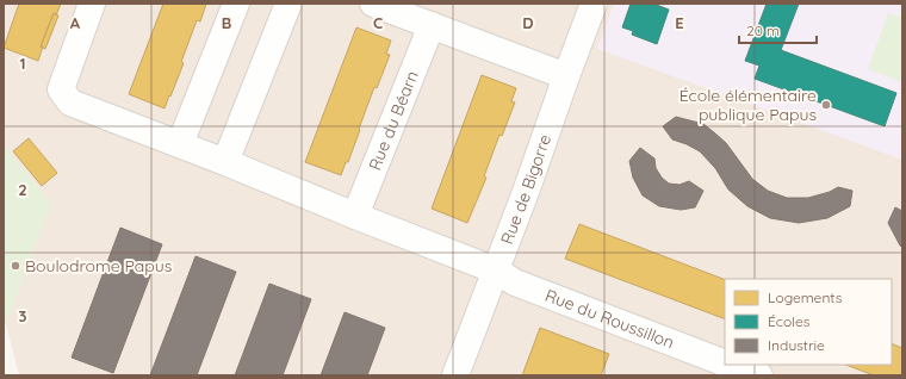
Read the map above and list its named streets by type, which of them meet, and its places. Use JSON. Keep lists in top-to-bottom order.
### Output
{
  "streets": {
    "street": ["Rue du Béarn", "Rue de Bigorre", "Rue du Roussillon"]
  },
  "crossings": [
    ["Rue de Bigorre", "Rue du Roussillon"]
  ],
  "places": ["École élémentaire publique Papus", "Boulodrome Papus"],
  "legend": ["Logements", "Écoles", "Industrie"],
  "scale_bar": "20 m",
  "grid": {
    "columns": [
      "A",
      "B",
      "C",
      "D",
      "E"
    ],
    "rows": ["1", "2", "3"]
  }
}
